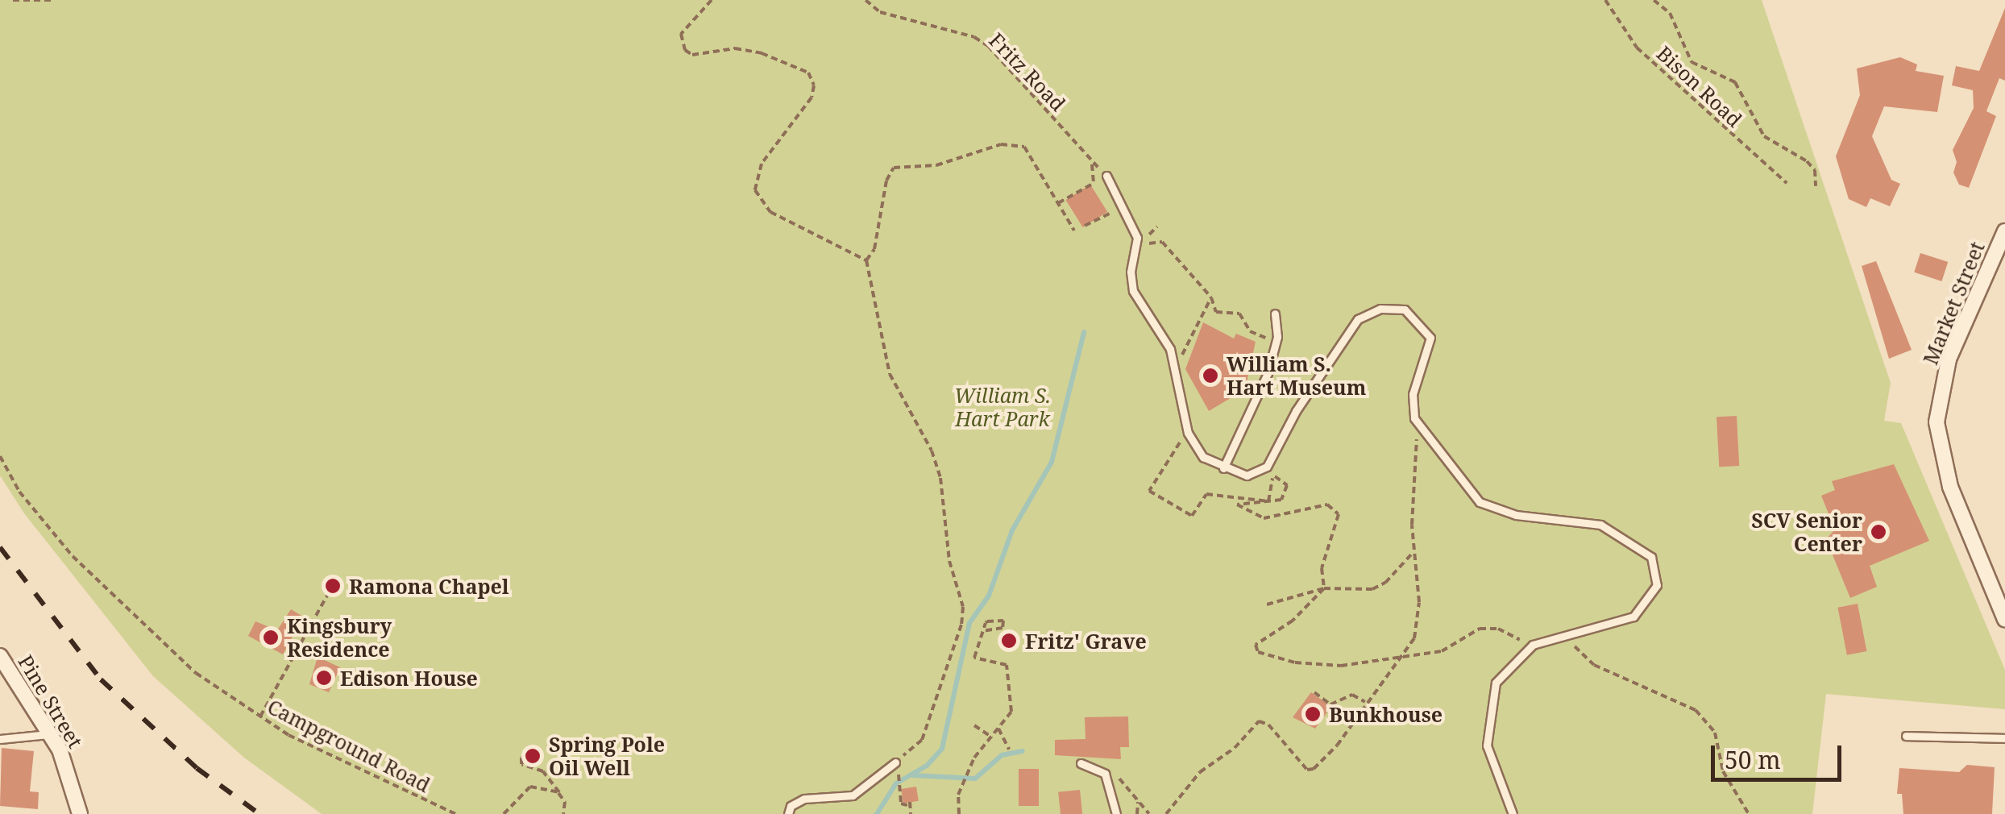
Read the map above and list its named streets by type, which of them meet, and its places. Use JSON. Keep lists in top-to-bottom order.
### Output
{
  "streets": {
    "street": ["Market Street", "Pine Street"],
    "path": ["Fritz Road", "Bison Road", "Campground Road"]
  },
  "parks": ["William S. Hart Park"],
  "places": [
    "William S. Hart Museum",
    "SCV Senior Center",
    "Ramona Chapel",
    "Kingsbury Residence",
    "Fritz' Grave",
    "Edison House",
    "Bunkhouse",
    "Spring Pole Oil Well"
  ],
  "scale_bar": "50 m"
}
